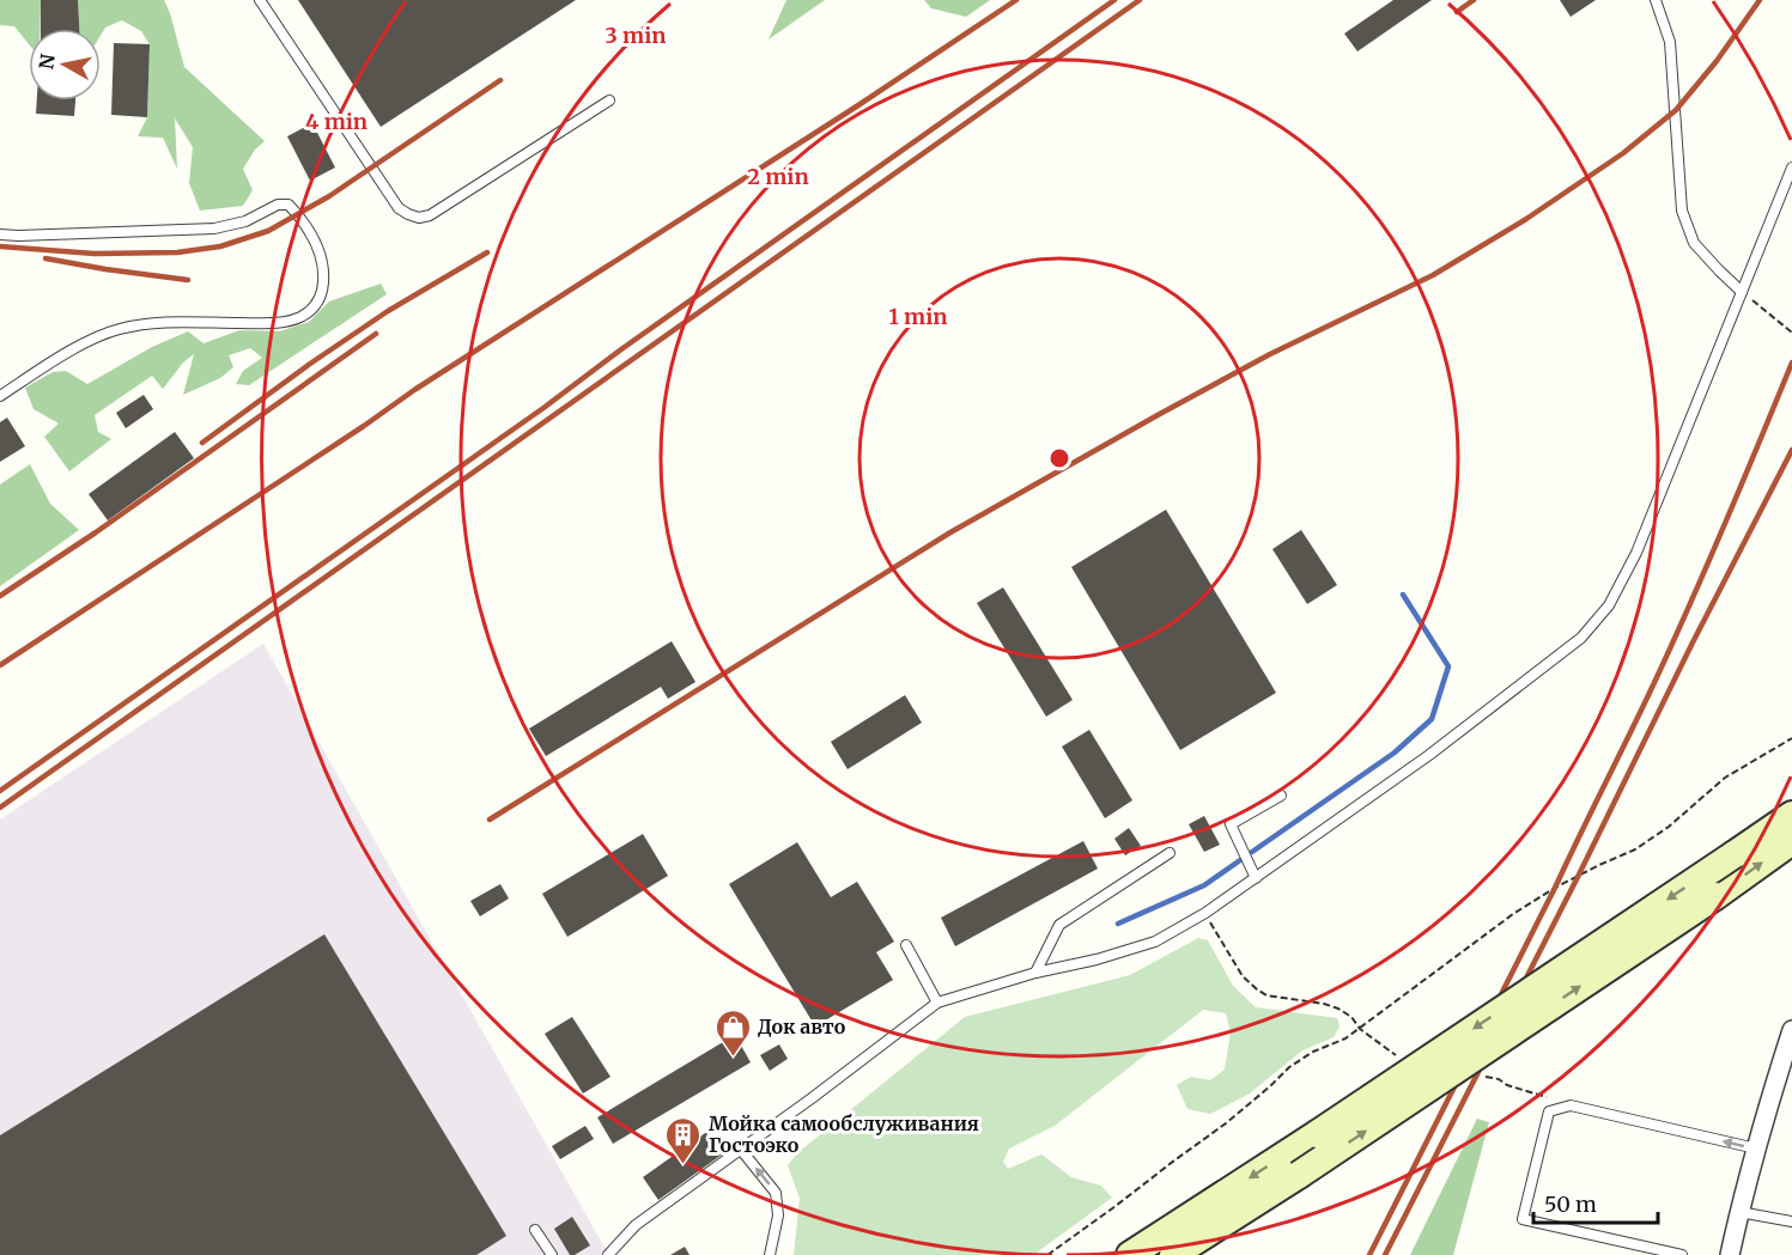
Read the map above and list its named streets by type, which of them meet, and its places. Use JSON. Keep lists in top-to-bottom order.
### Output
{
  "places": {
    "shop": ["Док авто"],
    "building": ["Мойка самообслуживания Гостоэко"]
  },
  "scale_bar": "50 m",
  "north": "left",
  "rings": [
    "3 min",
    "4 min",
    "2 min",
    "1 min"
  ]
}
